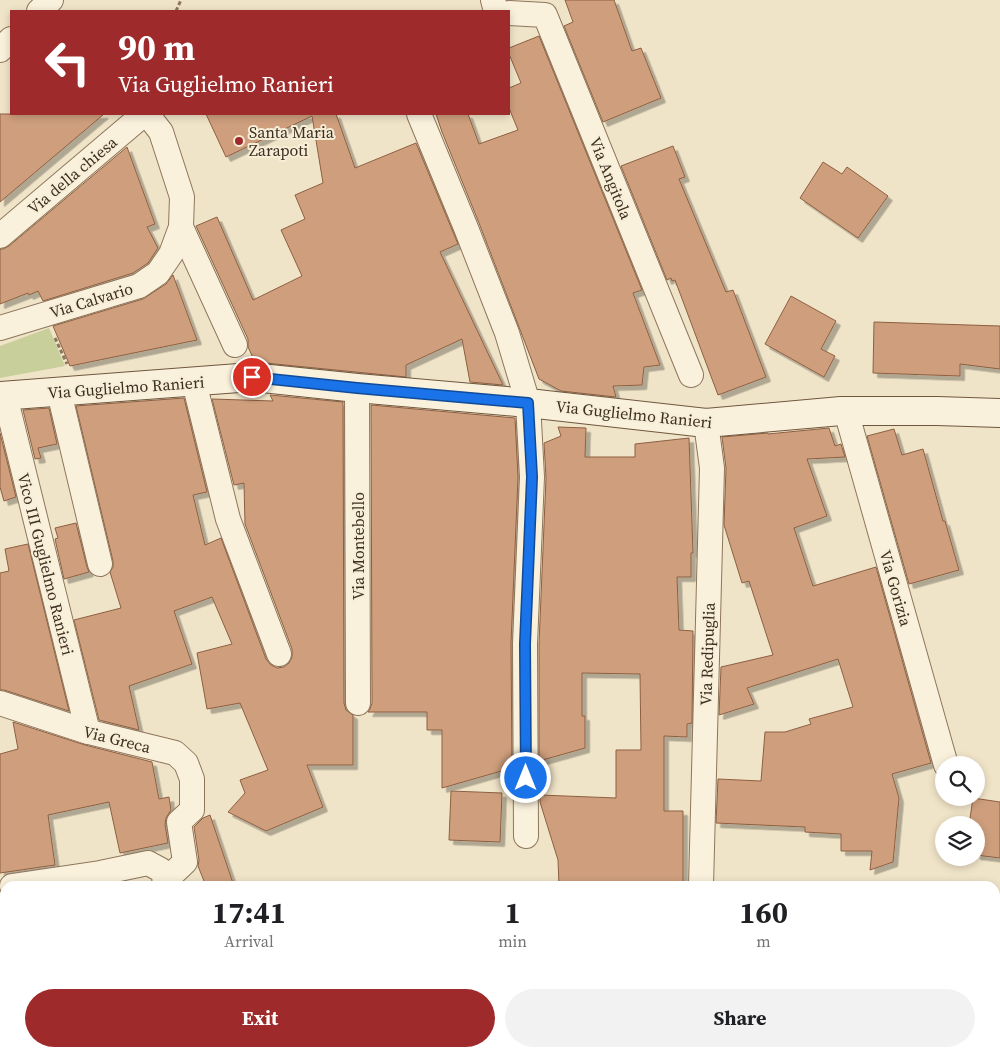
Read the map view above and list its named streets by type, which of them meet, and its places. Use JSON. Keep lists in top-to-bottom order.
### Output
{
  "streets": {
    "street": [
      "Via della chiesa",
      "Via Angitola",
      "Via Calvario",
      "Via Guglielmo Ranieri",
      "Via Montebello",
      "Vico III Guglielmo Ranieri",
      "Via Gorizia",
      "Via Redipuglia",
      "Via Greca"
    ]
  },
  "crossings": [
    ["Via Guglielmo Ranieri", "Via Montebello"],
    ["Via Guglielmo Ranieri", "Vico III Guglielmo Ranieri"],
    ["Via Guglielmo Ranieri", "Via Gorizia"],
    ["Via Guglielmo Ranieri", "Via Redipuglia"],
    ["Vico III Guglielmo Ranieri", "Via Greca"]
  ],
  "places": ["Santa Maria Zarapoti"],
  "page": {
    "turn": ["90 m", "Via Guglielmo Ranieri"],
    "eta": [
      "17:41",
      "Arrival",
      "1",
      "min",
      "160",
      "m"
    ],
    "buttons": ["Exit", "Share"]
  }
}
